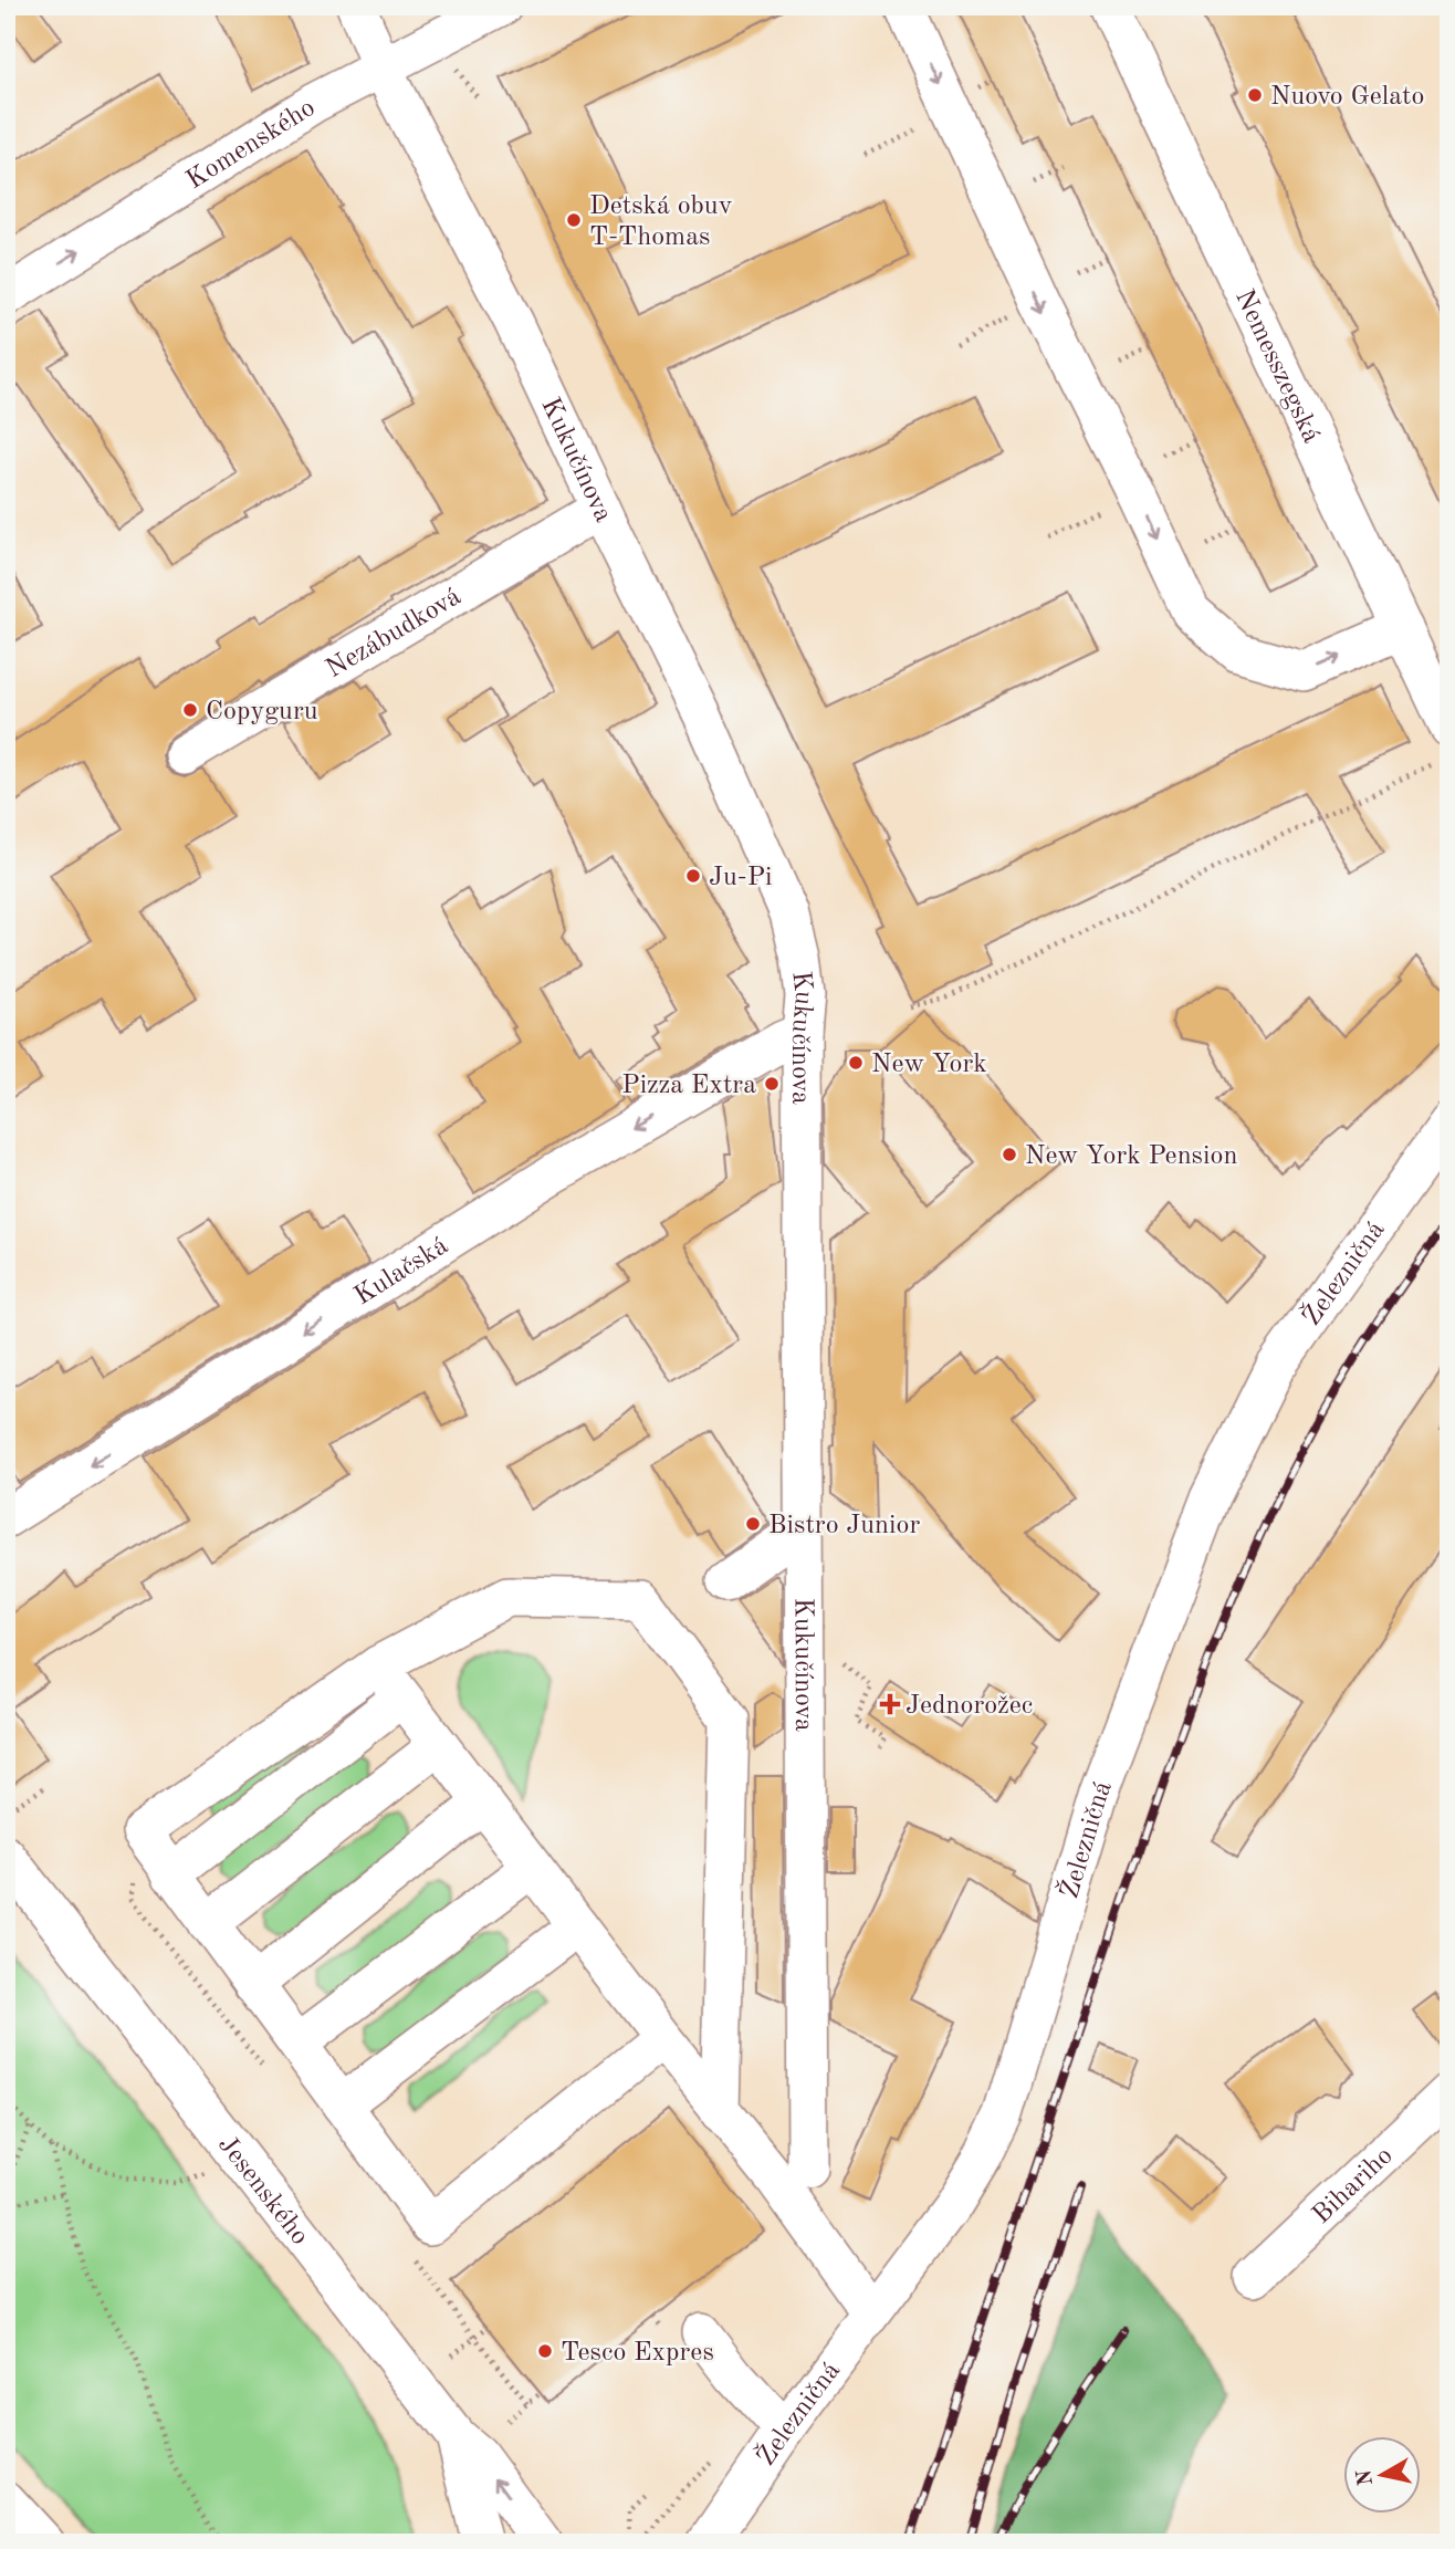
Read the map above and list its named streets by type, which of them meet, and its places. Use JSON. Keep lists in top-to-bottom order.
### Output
{
  "streets": {
    "street": [
      "Komenského",
      "Nemesszegská",
      "Kukučínova",
      "Nezábudková",
      "Kulačská",
      "Železničná",
      "Bihariho",
      "Jesenského"
    ]
  },
  "crossings": [
    ["Komenského", "Kukučínova"],
    ["Kukučínova", "Nezábudková"],
    ["Kukučínova", "Kulačská"]
  ],
  "one_way": ["Komenského", "Kulačská"],
  "places": {
    "other": [
      "Nuovo Gelato",
      "Detská obuv T-Thomas",
      "Copyguru",
      "Ju-Pi",
      "New York",
      "Pizza Extra",
      "New York Pension",
      "Bistro Junior",
      "Tesco Expres"
    ],
    "health": ["Jednorožec"]
  },
  "north": "left"
}
